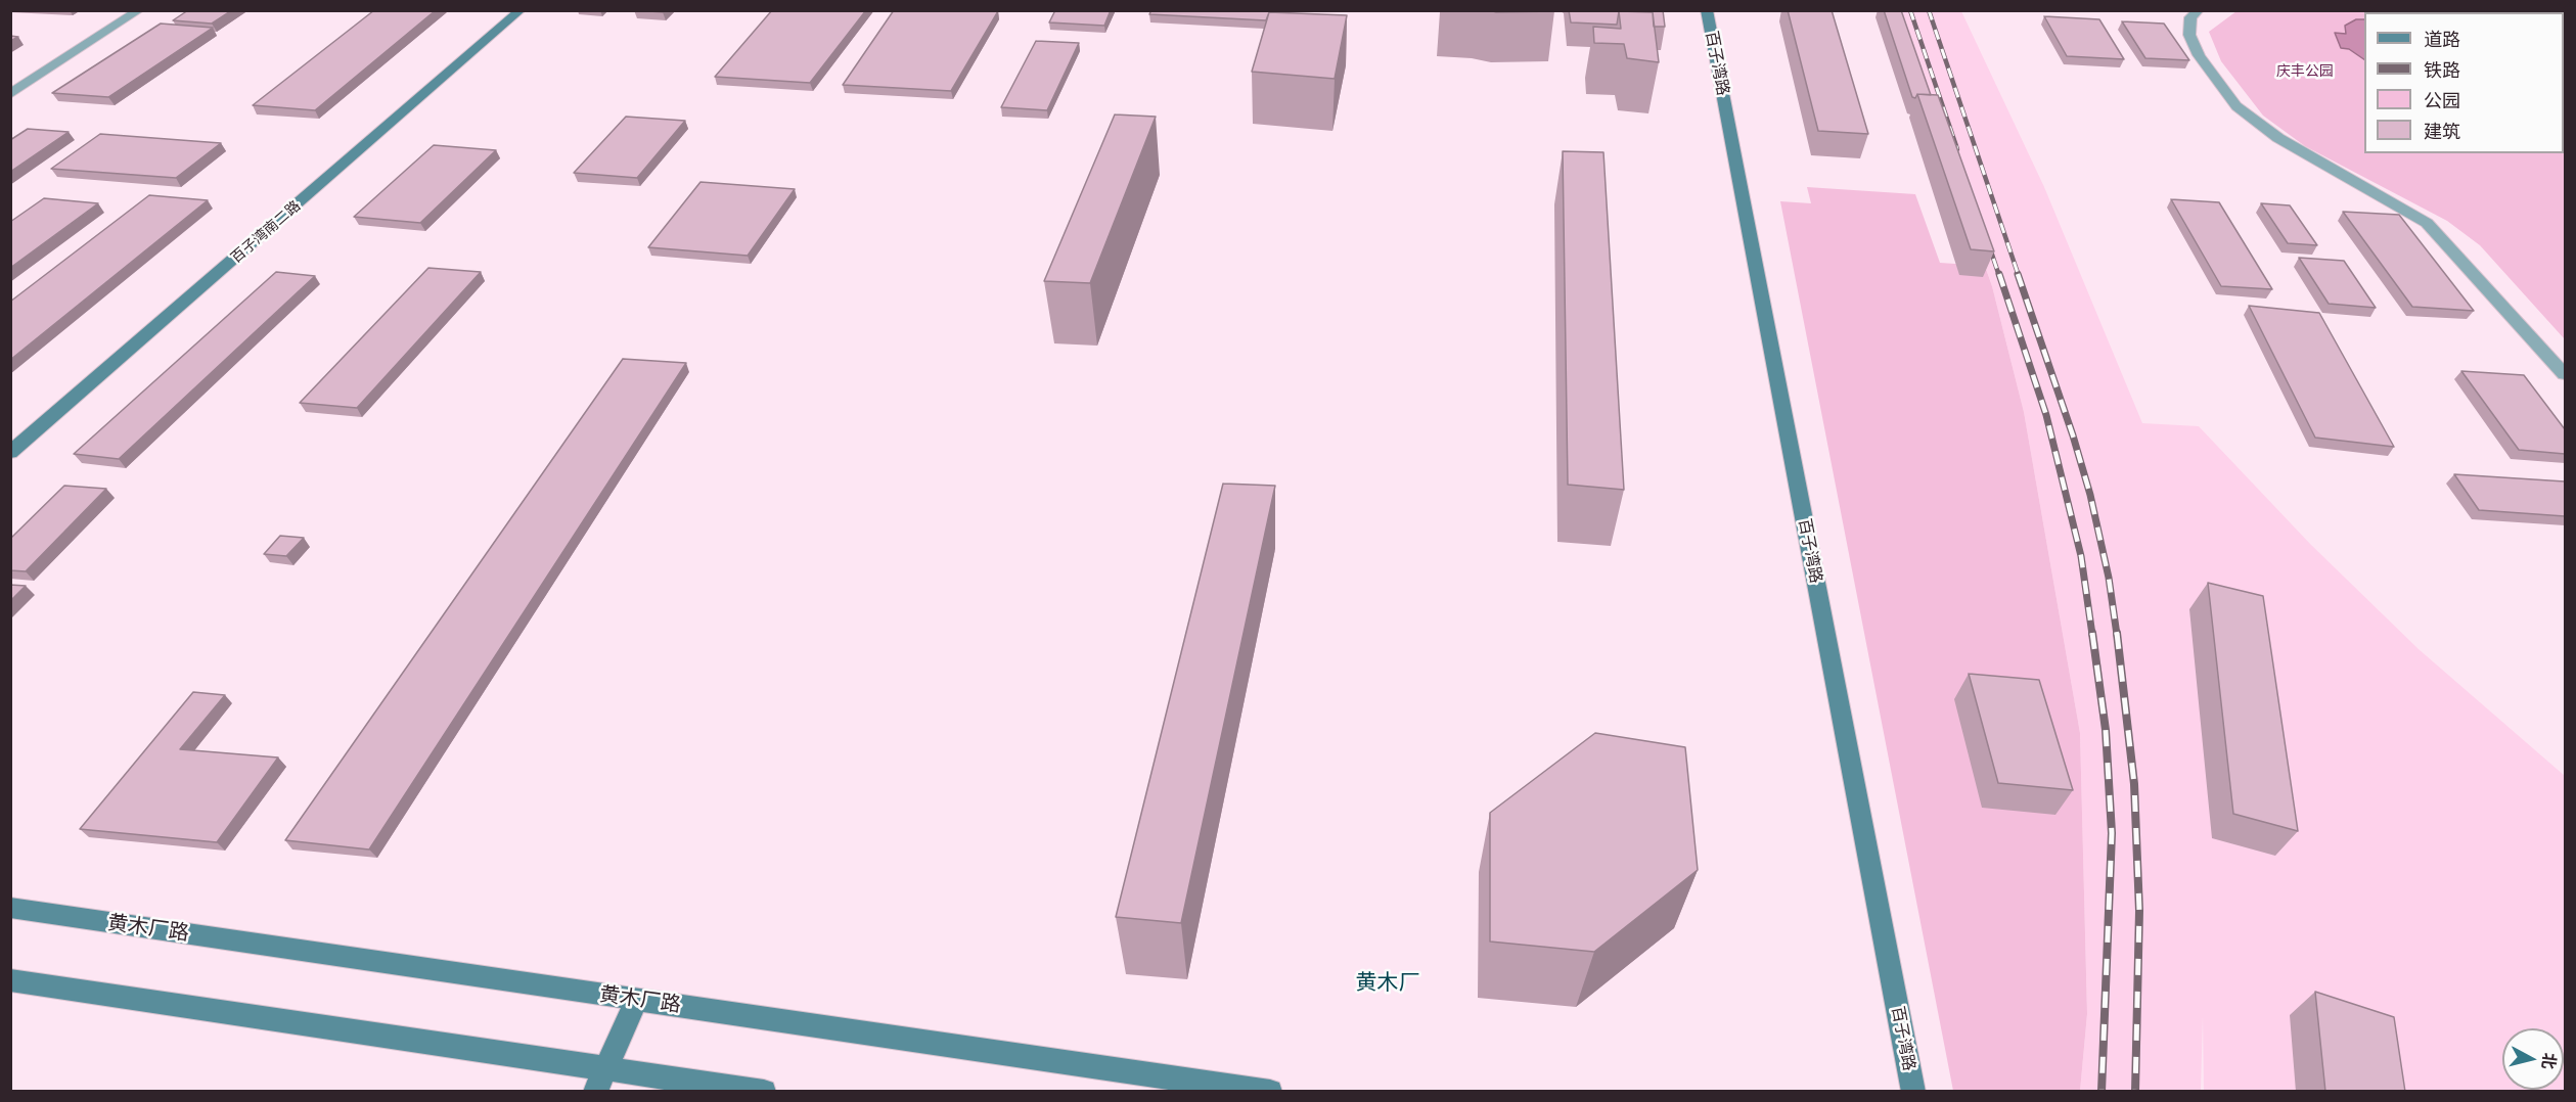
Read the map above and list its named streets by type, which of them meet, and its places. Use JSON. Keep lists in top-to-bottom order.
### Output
{
  "streets": {
    "street": ["百子湾路", "百子湾南二路", "黄木厂路"]
  },
  "districts": ["黄木厂"],
  "parks": ["庆丰公园"],
  "legend": [
    "道路",
    "铁路",
    "公园",
    "建筑"
  ],
  "north": "right"
}
